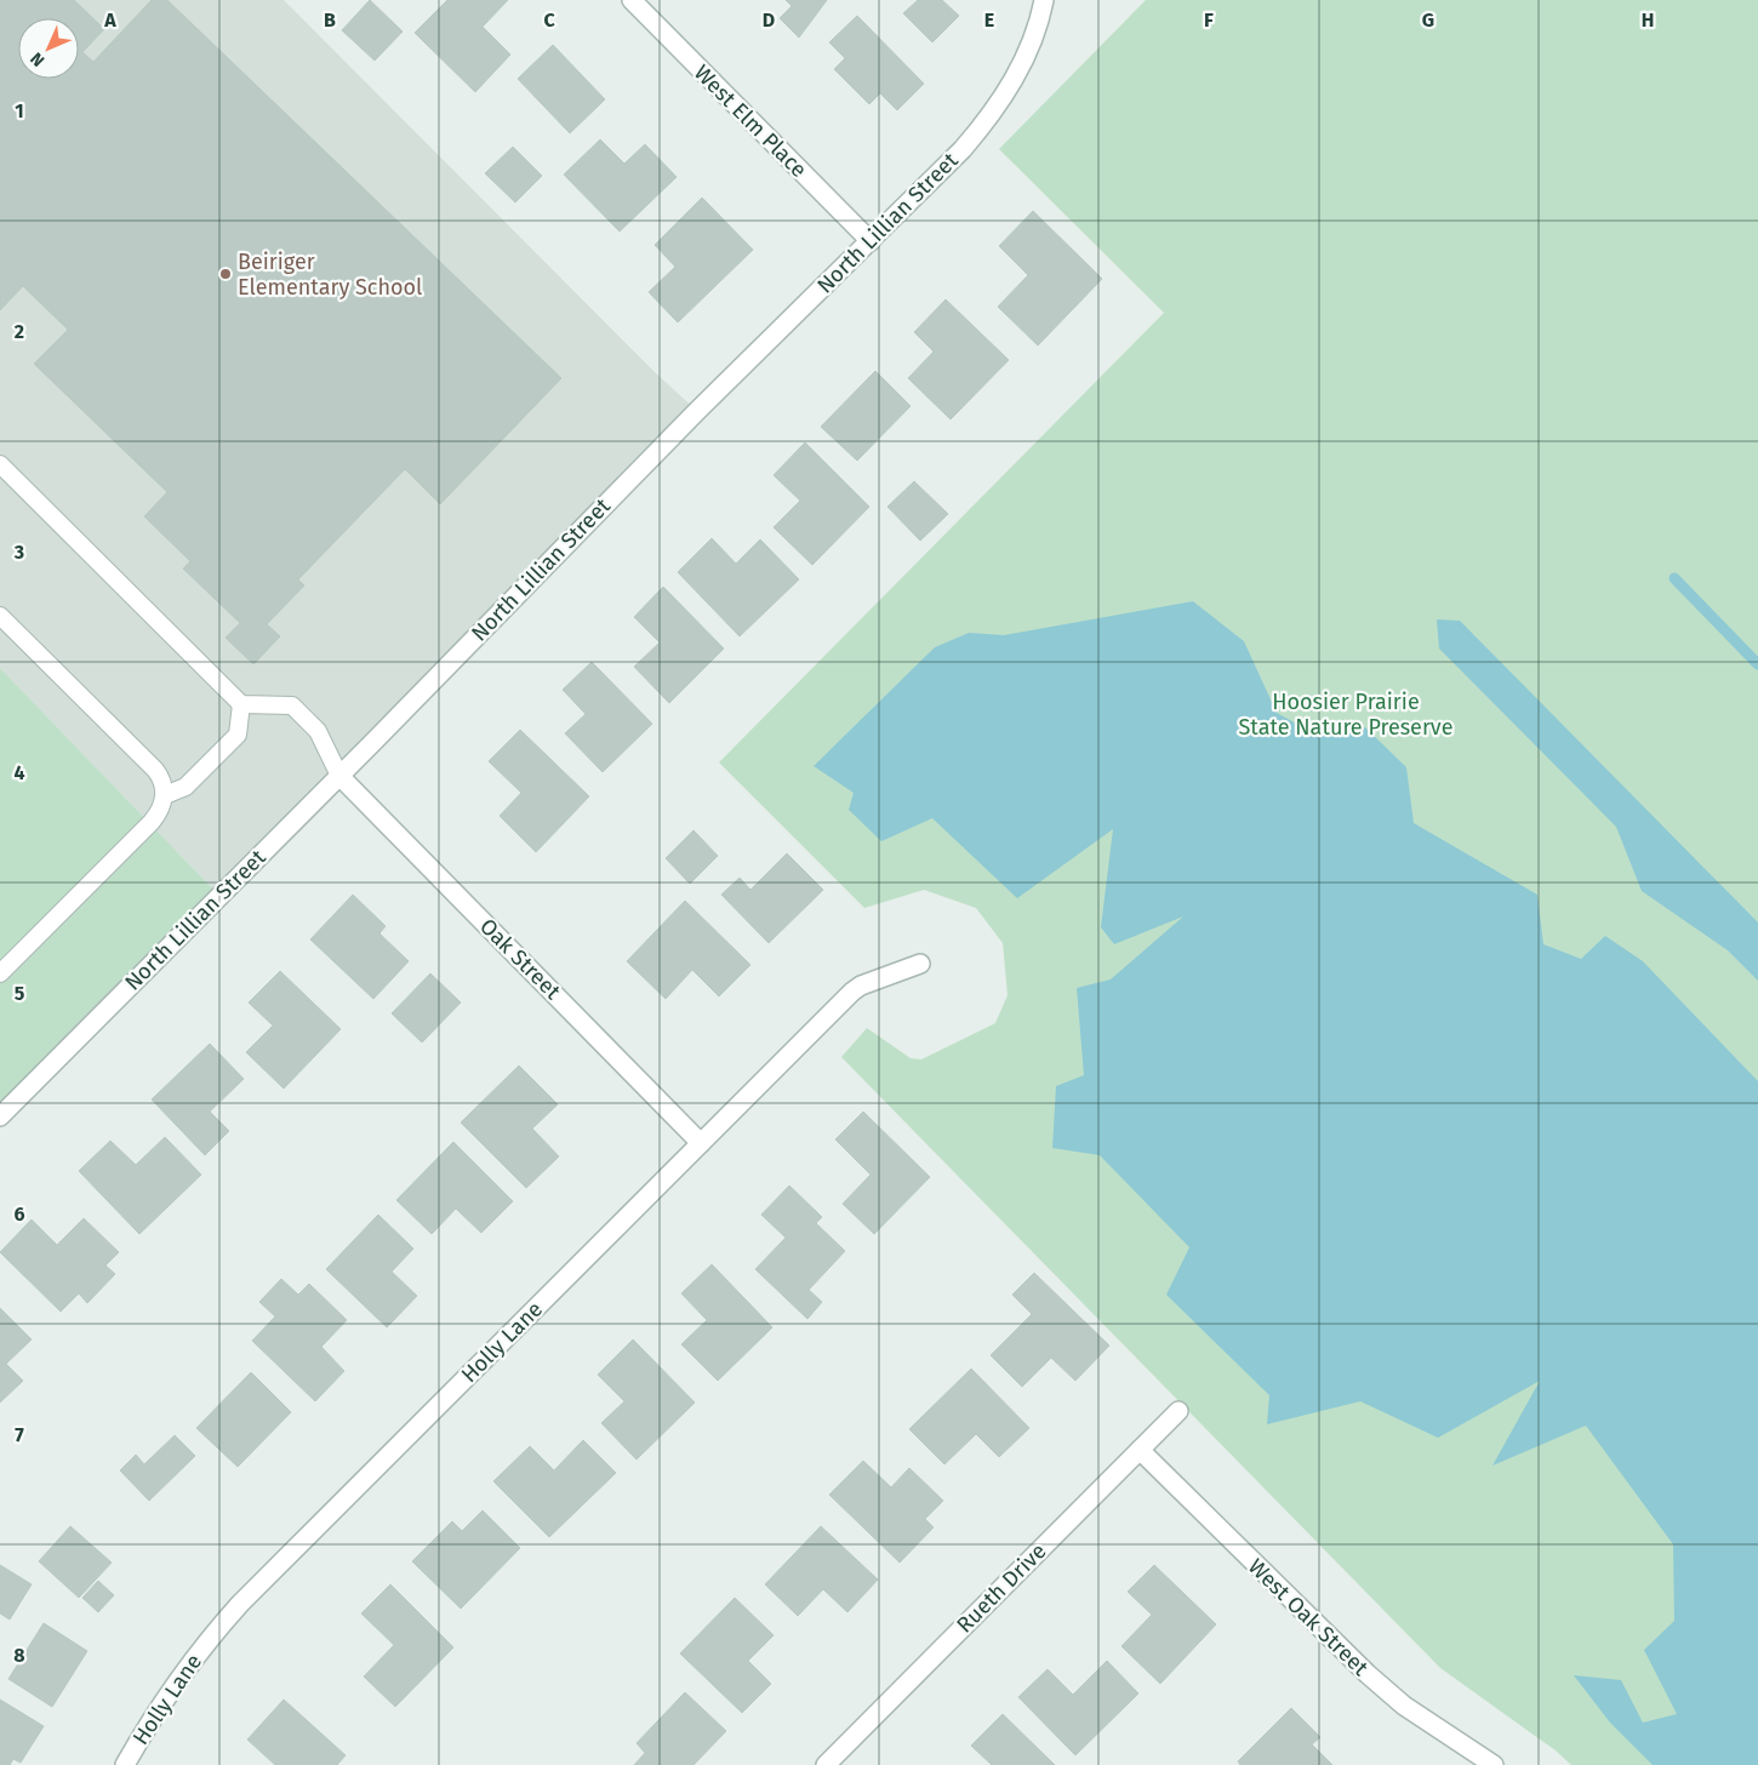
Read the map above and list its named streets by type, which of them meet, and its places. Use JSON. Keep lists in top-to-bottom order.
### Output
{
  "streets": {
    "street": [
      "West Elm Place",
      "North Lillian Street",
      "Oak Street",
      "Holly Lane",
      "Rueth Drive",
      "West Oak Street"
    ]
  },
  "crossings": [
    ["West Elm Place", "North Lillian Street"],
    ["North Lillian Street", "Oak Street"],
    ["Oak Street", "Holly Lane"],
    ["Rueth Drive", "West Oak Street"]
  ],
  "parks": ["Hoosier Prairie State Nature Preserve"],
  "places": ["Beiriger Elementary School"],
  "north": "bottom left",
  "grid": {
    "columns": [
      "A",
      "B",
      "C",
      "D",
      "E",
      "F",
      "G",
      "H"
    ],
    "rows": [
      "1",
      "2",
      "3",
      "4",
      "5",
      "6",
      "7",
      "8"
    ]
  }
}
